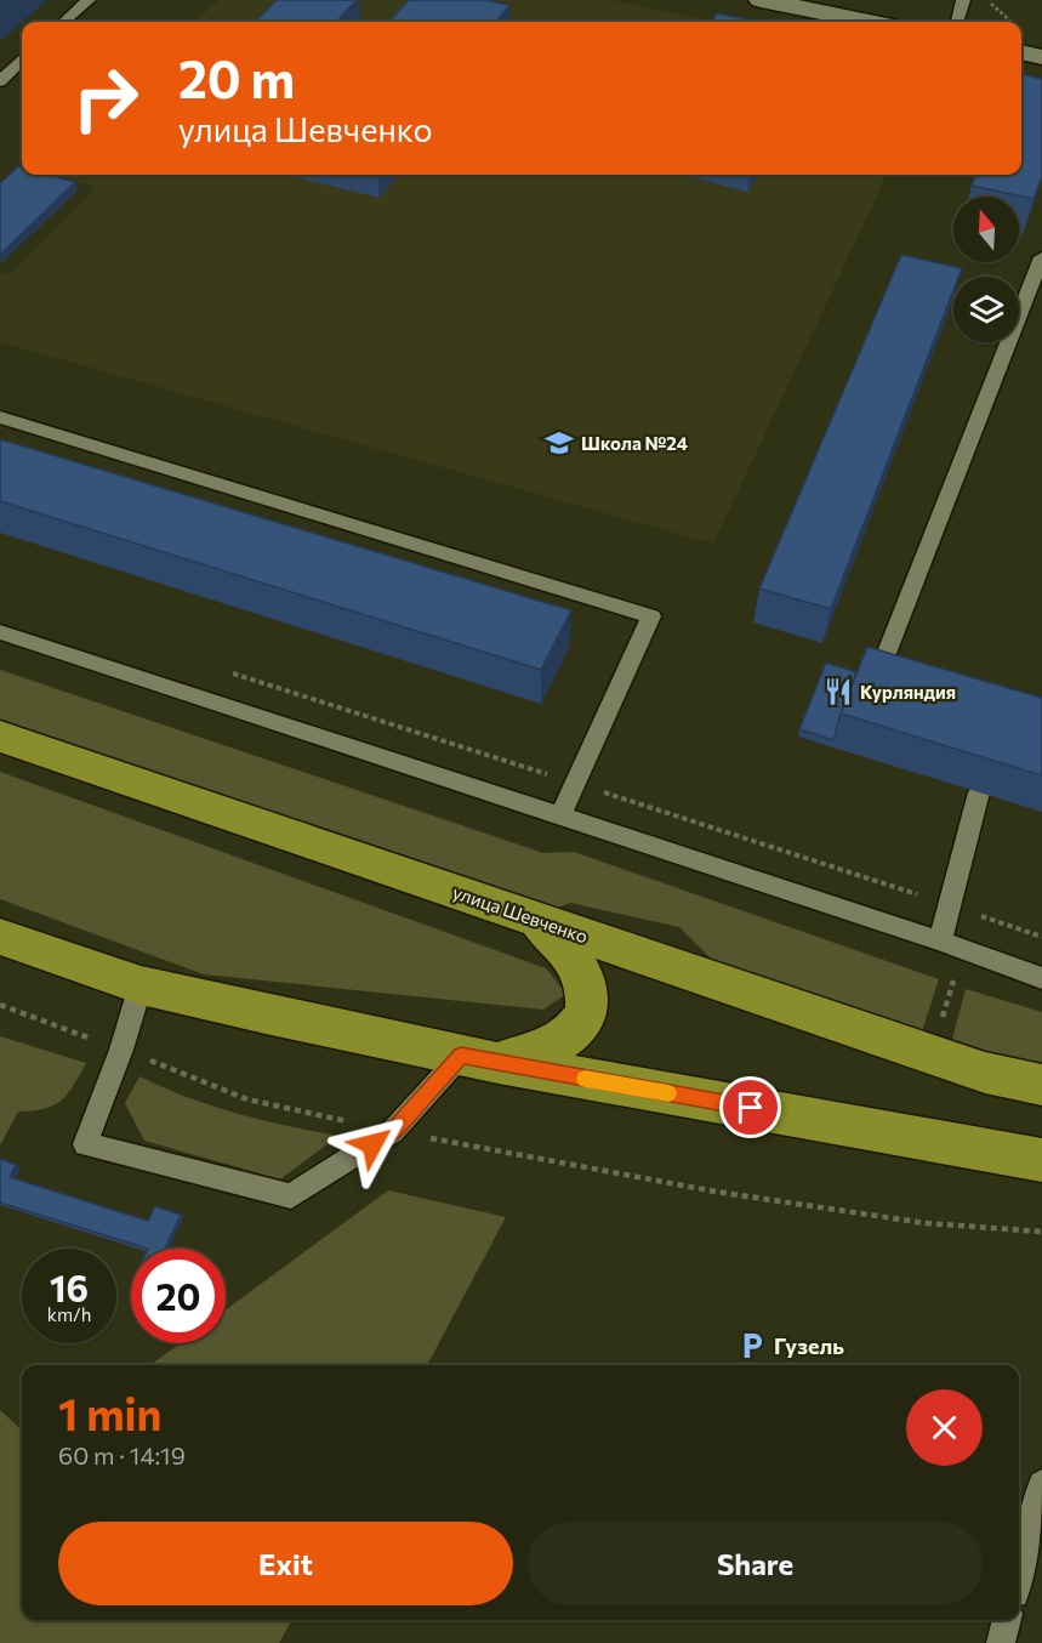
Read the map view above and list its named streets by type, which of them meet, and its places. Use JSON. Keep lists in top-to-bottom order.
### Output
{
  "streets": {
    "main road": ["улица Шевченко"]
  },
  "places": {
    "school or university": ["Школа №24"],
    "restaurant": ["Курляндия"],
    "parking": ["Гузель"]
  },
  "north": "top",
  "page": {
    "turn": ["20 m", "улица Шевченко"],
    "speed": "16 km/h",
    "limit": "20",
    "heading": ["1 min", "60 m · 14:19"],
    "buttons": ["Exit", "Share"]
  }
}
